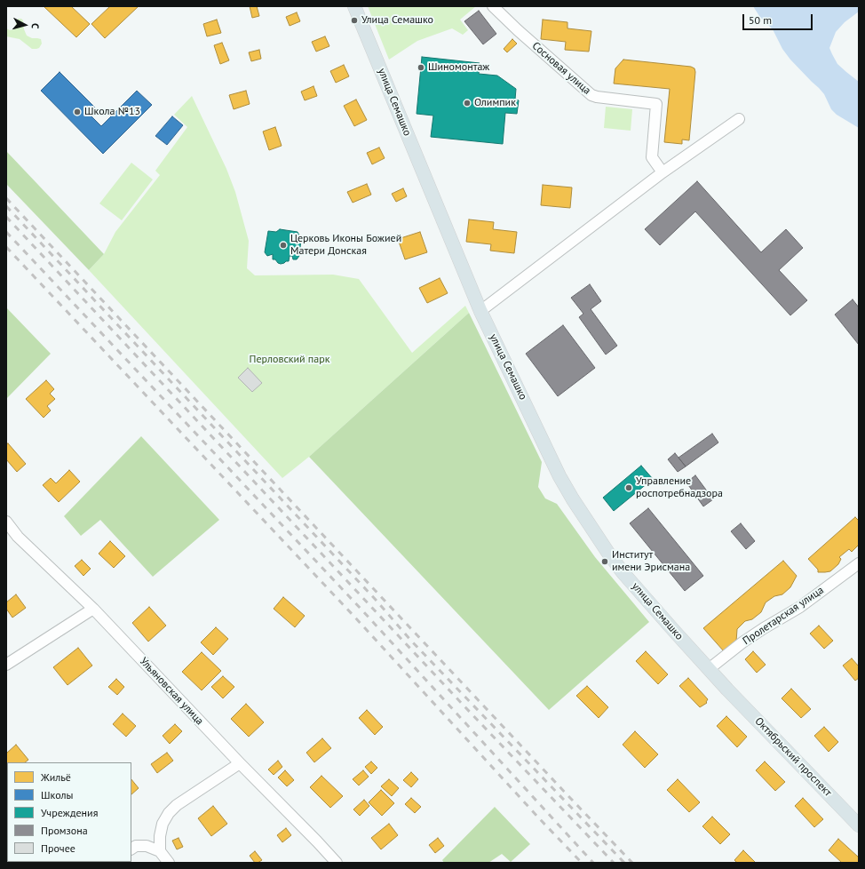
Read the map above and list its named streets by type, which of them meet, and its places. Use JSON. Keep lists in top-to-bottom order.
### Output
{
  "streets": {
    "main road": ["улица Семашко", "Октябрьский проспект"],
    "street": ["Сосновая улица", "Пролетарская улица", "Ульяновская улица"]
  },
  "crossings": [
    ["улица Семашко", "Пролетарская улица"],
    ["улица Семашко", "Октябрьский проспект"]
  ],
  "parks": ["Перловский парк"],
  "places": [
    "Улица Семашко",
    "Шиномонтаж",
    "Олимпик",
    "Школа №13",
    "Церковь Иконы Божией Матери Донская",
    "Управление роспотребнадзора",
    "Институт имени Эрисмана"
  ],
  "legend": [
    "Жильё",
    "Школы",
    "Учреждения",
    "Промзона",
    "Прочее"
  ],
  "scale_bar": "50 m",
  "north": "right"
}
